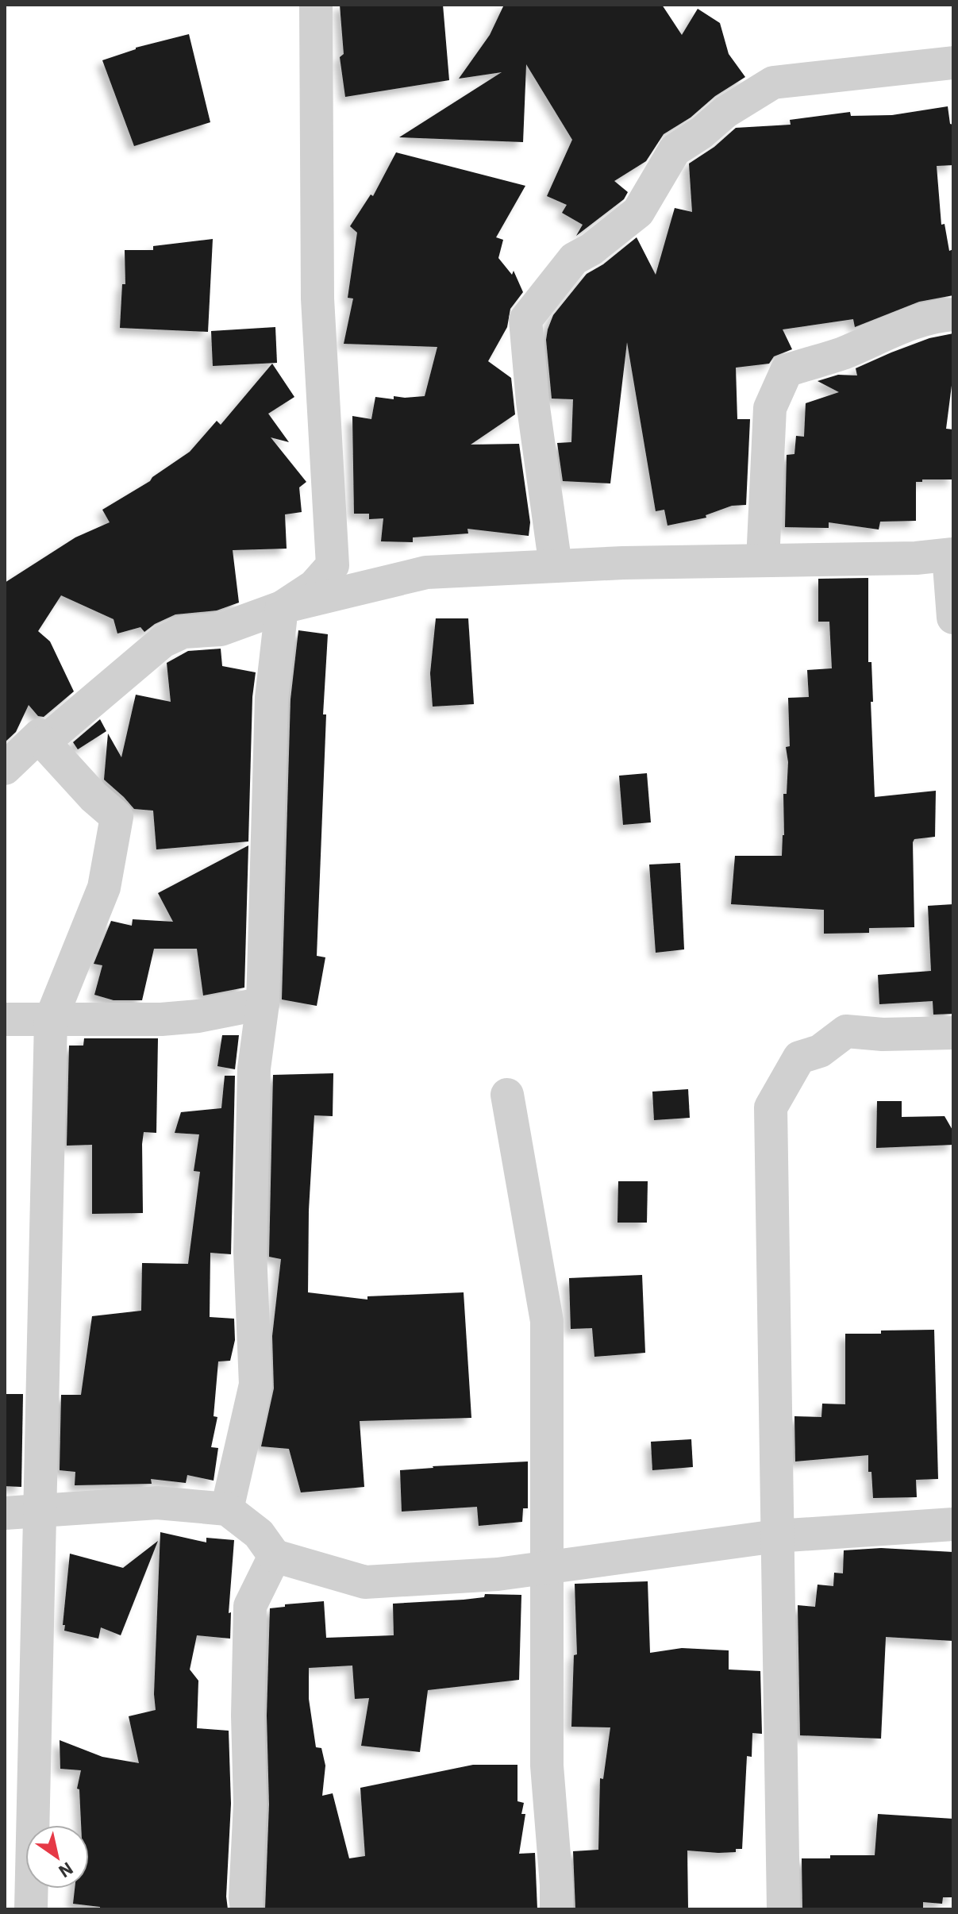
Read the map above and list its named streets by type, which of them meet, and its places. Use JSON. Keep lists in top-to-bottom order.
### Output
{
  "north": "bottom right"
}
